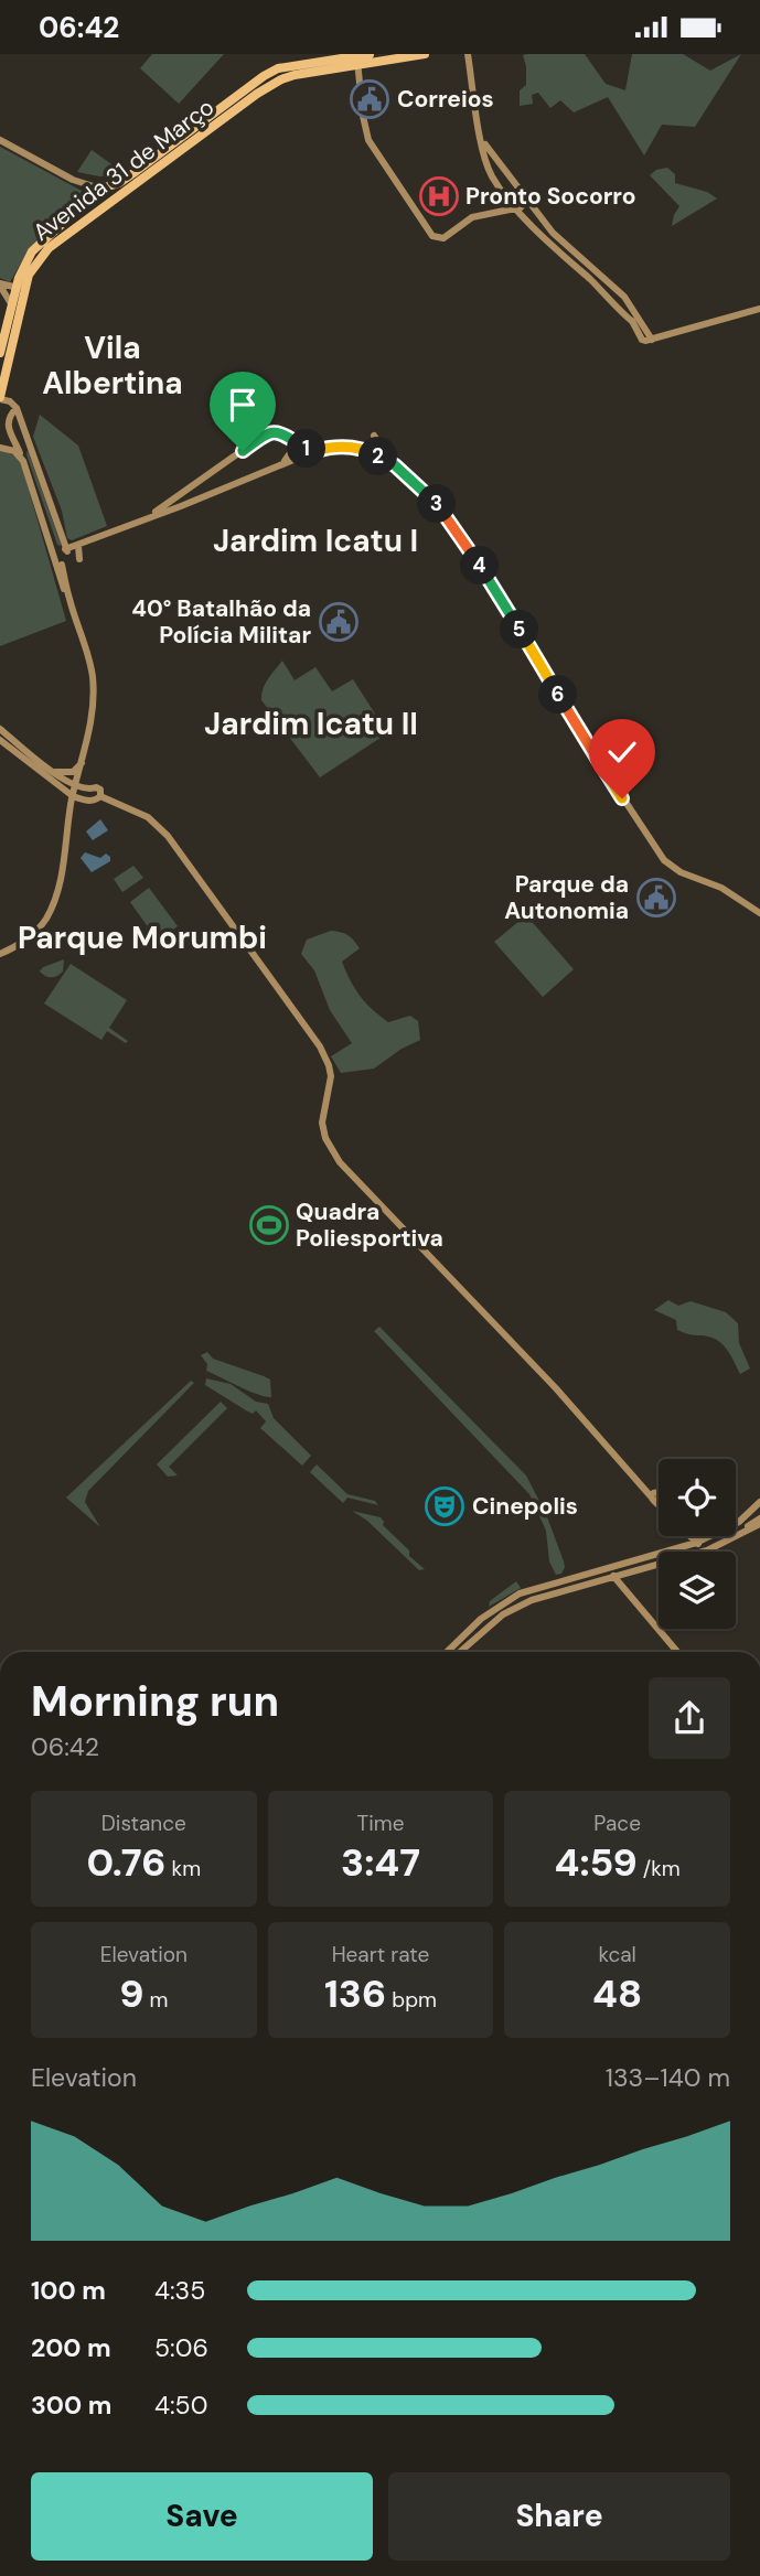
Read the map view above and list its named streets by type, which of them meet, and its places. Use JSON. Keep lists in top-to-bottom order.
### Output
{
  "streets": {
    "highway": ["Avenida 31 de Março"]
  },
  "districts": [
    "Vila Albertina",
    "Jardim Icatu I",
    "Jardim Icatu II",
    "Parque Morumbi"
  ],
  "places": {
    "public building": ["Correios", "40° Batalhão da Polícia Militar", "Parque da Autonomia"],
    "hospital": ["Pronto Socorro"],
    "sports": ["Quadra Poliesportiva"],
    "theatre": ["Cinepolis"]
  },
  "page": {
    "status": "06:42",
    "pins": [
      "1",
      "2",
      "3",
      "4",
      "5",
      "6"
    ],
    "heading": ["Morning run", "06:42"],
    "stats": [
      ["Distance", "0.76 km"],
      ["Time", "3:47"],
      ["Pace", "4:59 /km"],
      ["Elevation", "9 m"],
      ["Heart rate", "136 bpm"],
      ["kcal", "48"]
    ],
    "chart": ["Elevation", "133–140 m"],
    "list": [
      {
        "name": "100 m",
        "note": "4:35"
      },
      {
        "name": "200 m",
        "note": "5:06"
      },
      {
        "name": "300 m",
        "note": "4:50"
      }
    ],
    "buttons": ["Save", "Share"]
  }
}
